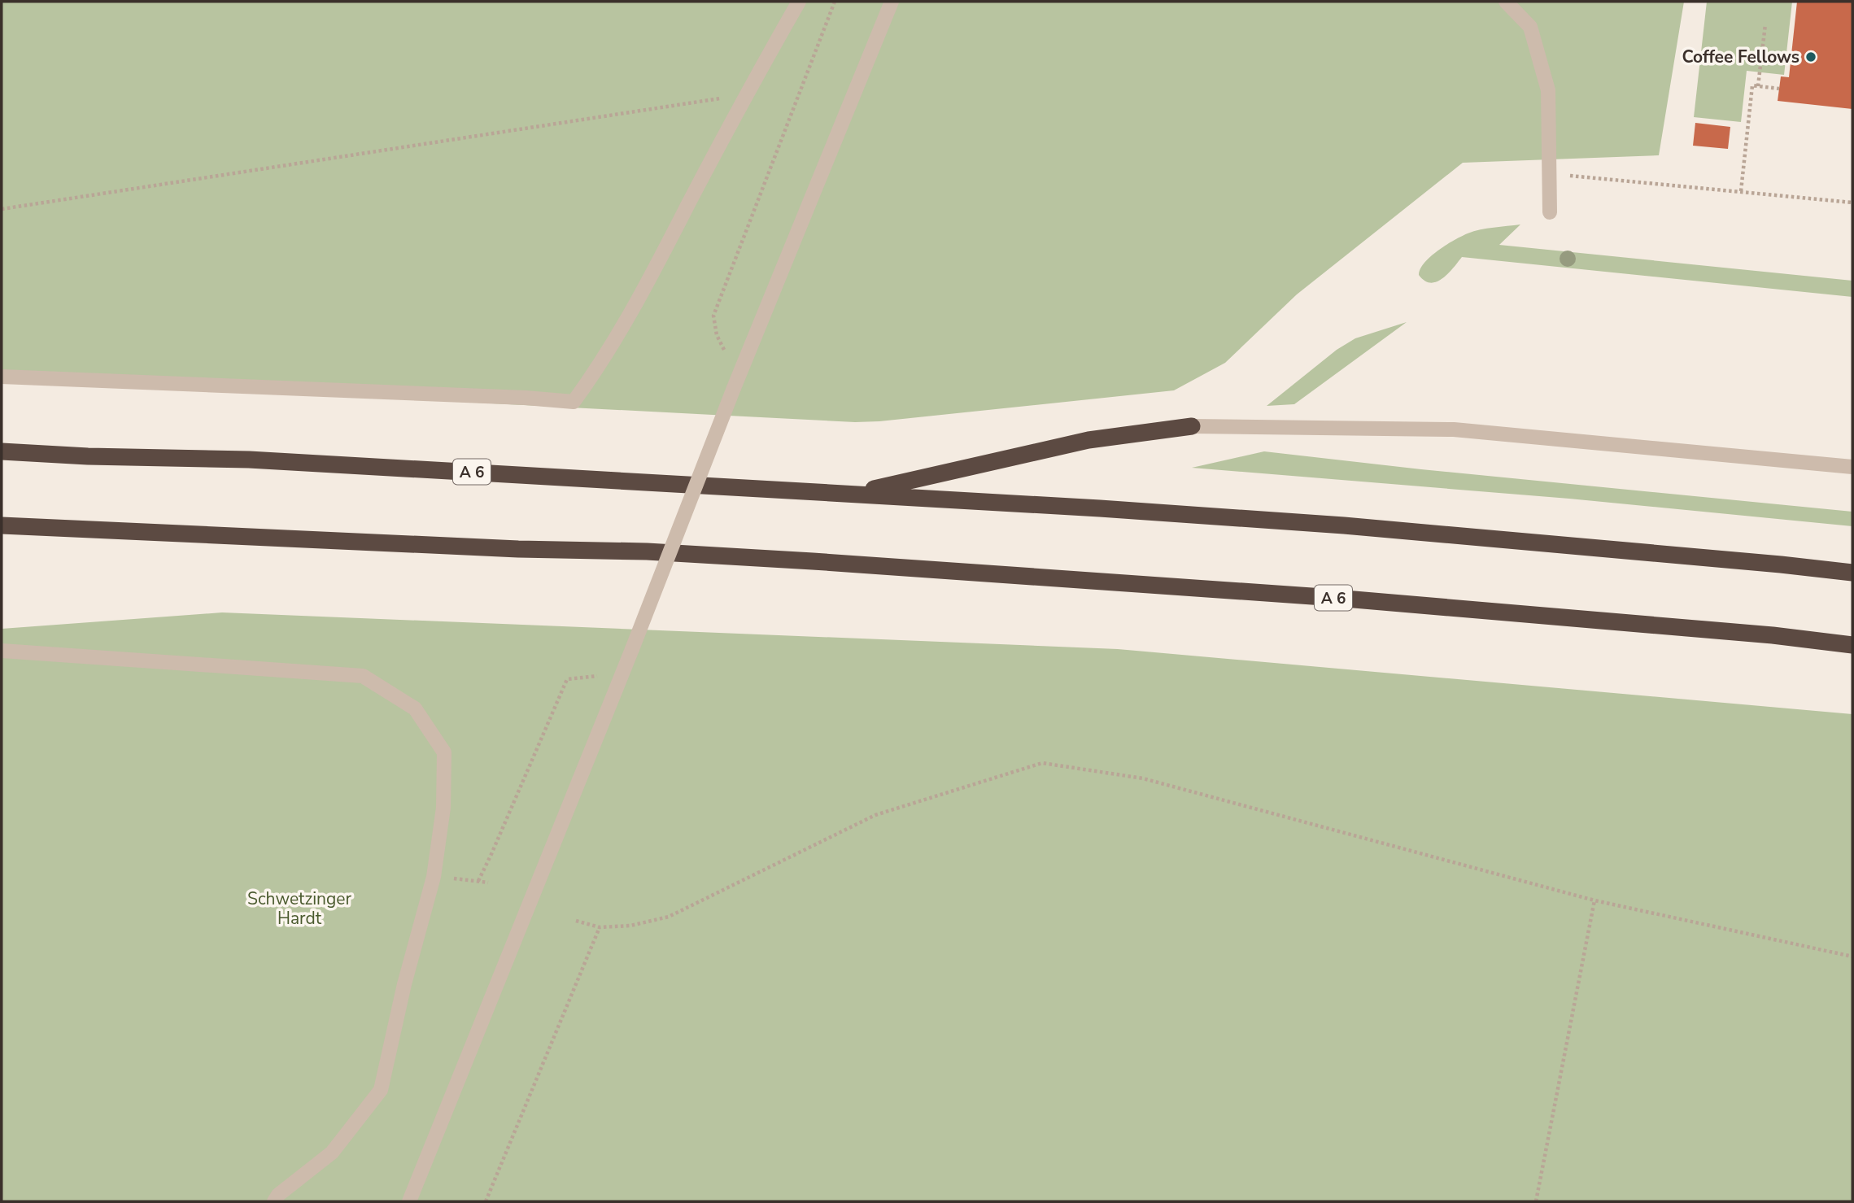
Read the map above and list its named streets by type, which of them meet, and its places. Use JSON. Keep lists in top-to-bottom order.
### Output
{
  "streets": {
    "highway": ["A 6"]
  },
  "parks": ["Schwetzinger Hardt"],
  "places": ["Coffee Fellows"]
}
